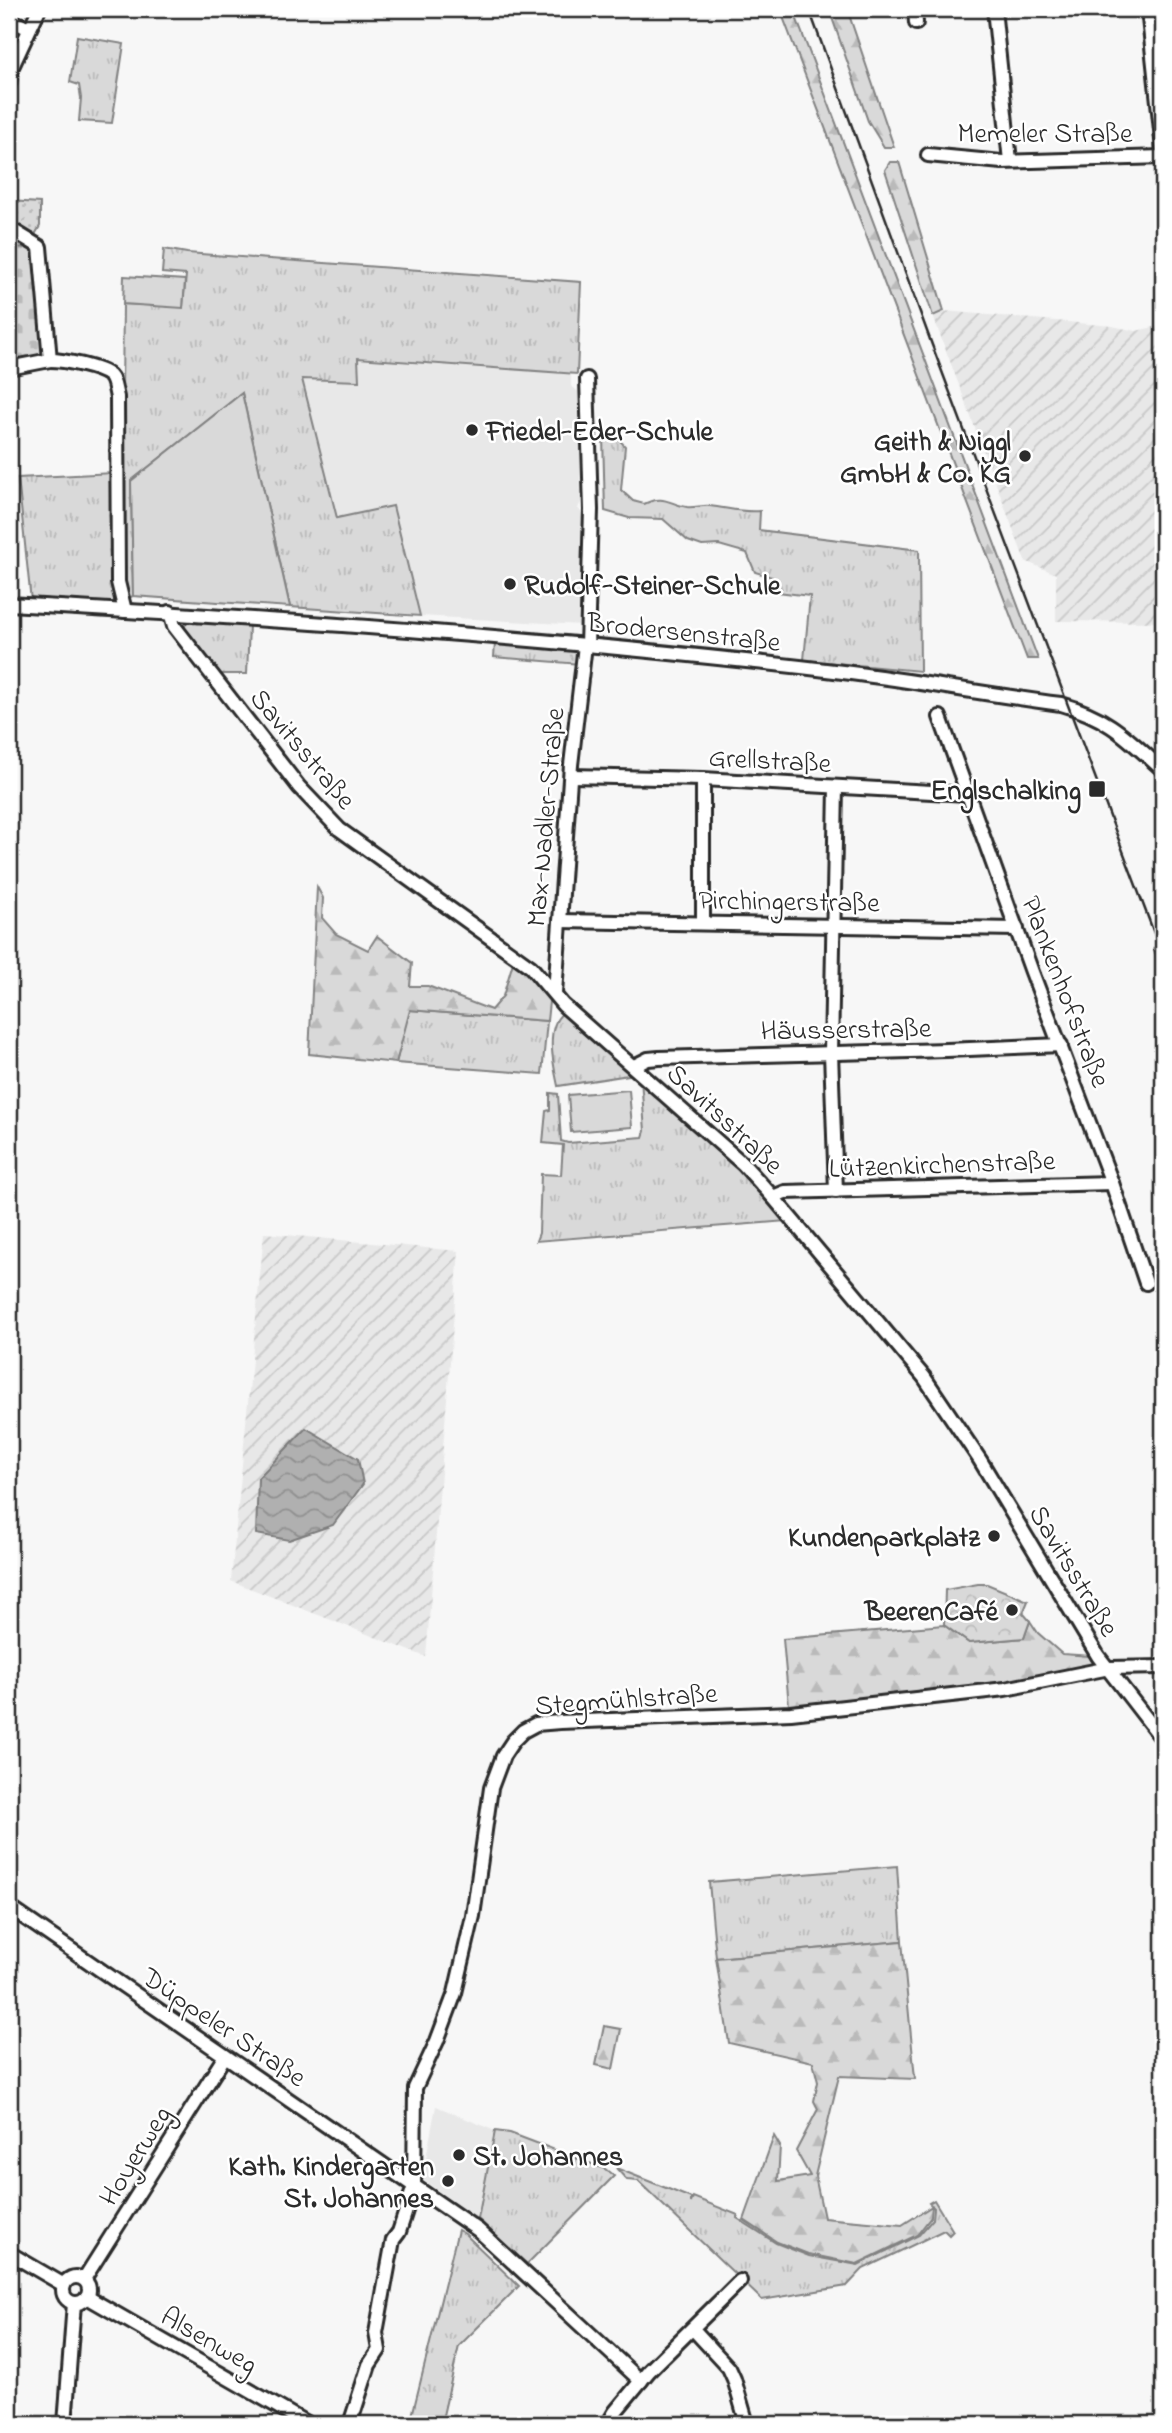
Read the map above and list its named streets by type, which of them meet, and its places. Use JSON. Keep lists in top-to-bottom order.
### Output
{
  "streets": {
    "street": [
      "Memeler Straße",
      "Brodersenstraße",
      "Savitsstraße",
      "Grellstraße",
      "Max-Nadler-Straße",
      "Pirchingerstraße",
      "Plankenhofstraße",
      "Häusserstraße",
      "Lützenkirchenstraße",
      "Stegmühlstraße",
      "Düppeler Straße",
      "Hoyerweg",
      "Alsenweg"
    ]
  },
  "crossings": [
    ["Brodersenstraße", "Savitsstraße"],
    ["Brodersenstraße", "Max-Nadler-Straße"],
    ["Savitsstraße", "Max-Nadler-Straße"],
    ["Savitsstraße", "Häusserstraße"],
    ["Savitsstraße", "Lützenkirchenstraße"],
    ["Savitsstraße", "Stegmühlstraße"],
    ["Grellstraße", "Max-Nadler-Straße"],
    ["Grellstraße", "Plankenhofstraße"],
    ["Max-Nadler-Straße", "Pirchingerstraße"],
    ["Pirchingerstraße", "Plankenhofstraße"],
    ["Plankenhofstraße", "Häusserstraße"],
    ["Plankenhofstraße", "Lützenkirchenstraße"],
    ["Stegmühlstraße", "Düppeler Straße"],
    ["Düppeler Straße", "Hoyerweg"],
    ["Hoyerweg", "Alsenweg"]
  ],
  "places": {
    "other": [
      "Friedel-Eder-Schule",
      "Geith & Niggl GmbH & Co. KG",
      "Rudolf-Steiner-Schule",
      "Kundenparkplatz",
      "BeerenCafé",
      "St. Johannes",
      "Kath. Kindergarten St. Johannes"
    ],
    "transit": ["Englschalking"]
  }
}
